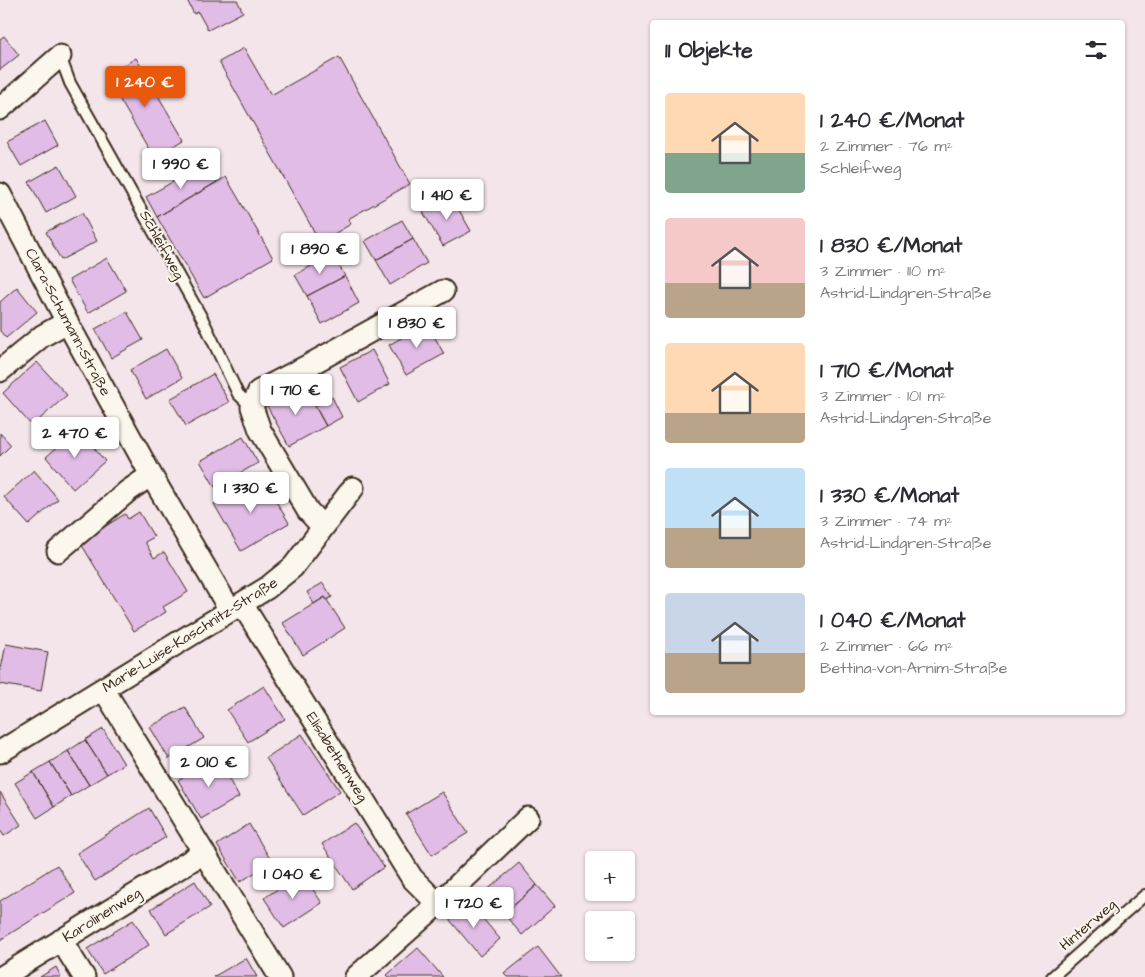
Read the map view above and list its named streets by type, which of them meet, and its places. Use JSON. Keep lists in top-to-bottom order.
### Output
{
  "streets": {
    "street": [
      "Schleifweg",
      "Clara-Schumann-Straße",
      "Marie-Luise-Kaschnitz-Straße",
      "Elisabethenweg",
      "Karolinenweg"
    ],
    "lane": ["Hinterweg"]
  },
  "crossings": [
    ["Clara-Schumann-Straße", "Marie-Luise-Kaschnitz-Straße"],
    ["Clara-Schumann-Straße", "Elisabethenweg"],
    ["Marie-Luise-Kaschnitz-Straße", "Elisabethenweg"]
  ],
  "page": {
    "heading": "11 Objekte",
    "price": [
      "1 240 €",
      "1 990 €",
      "1 410 €",
      "1 890 €",
      "1 830 €",
      "1 710 €",
      "2 470 €",
      "1 330 €",
      "2 010 €",
      "1 040 €",
      "1 720 €"
    ],
    "list": [
      {
        "name": "1 240 €/Monat",
        "note": "2 Zimmer · 76 m² · Schleifweg"
      },
      {
        "name": "1 830 €/Monat",
        "note": "3 Zimmer · 110 m² · Astrid-Lindgren-Straße"
      },
      {
        "name": "1 710 €/Monat",
        "note": "3 Zimmer · 101 m² · Astrid-Lindgren-Straße"
      },
      {
        "name": "1 330 €/Monat",
        "note": "3 Zimmer · 74 m² · Astrid-Lindgren-Straße"
      },
      {
        "name": "1 040 €/Monat",
        "note": "2 Zimmer · 66 m² · Bettina-von-Arnim-Straße"
      }
    ],
    "map_buttons": ["+", "−"]
  }
}
